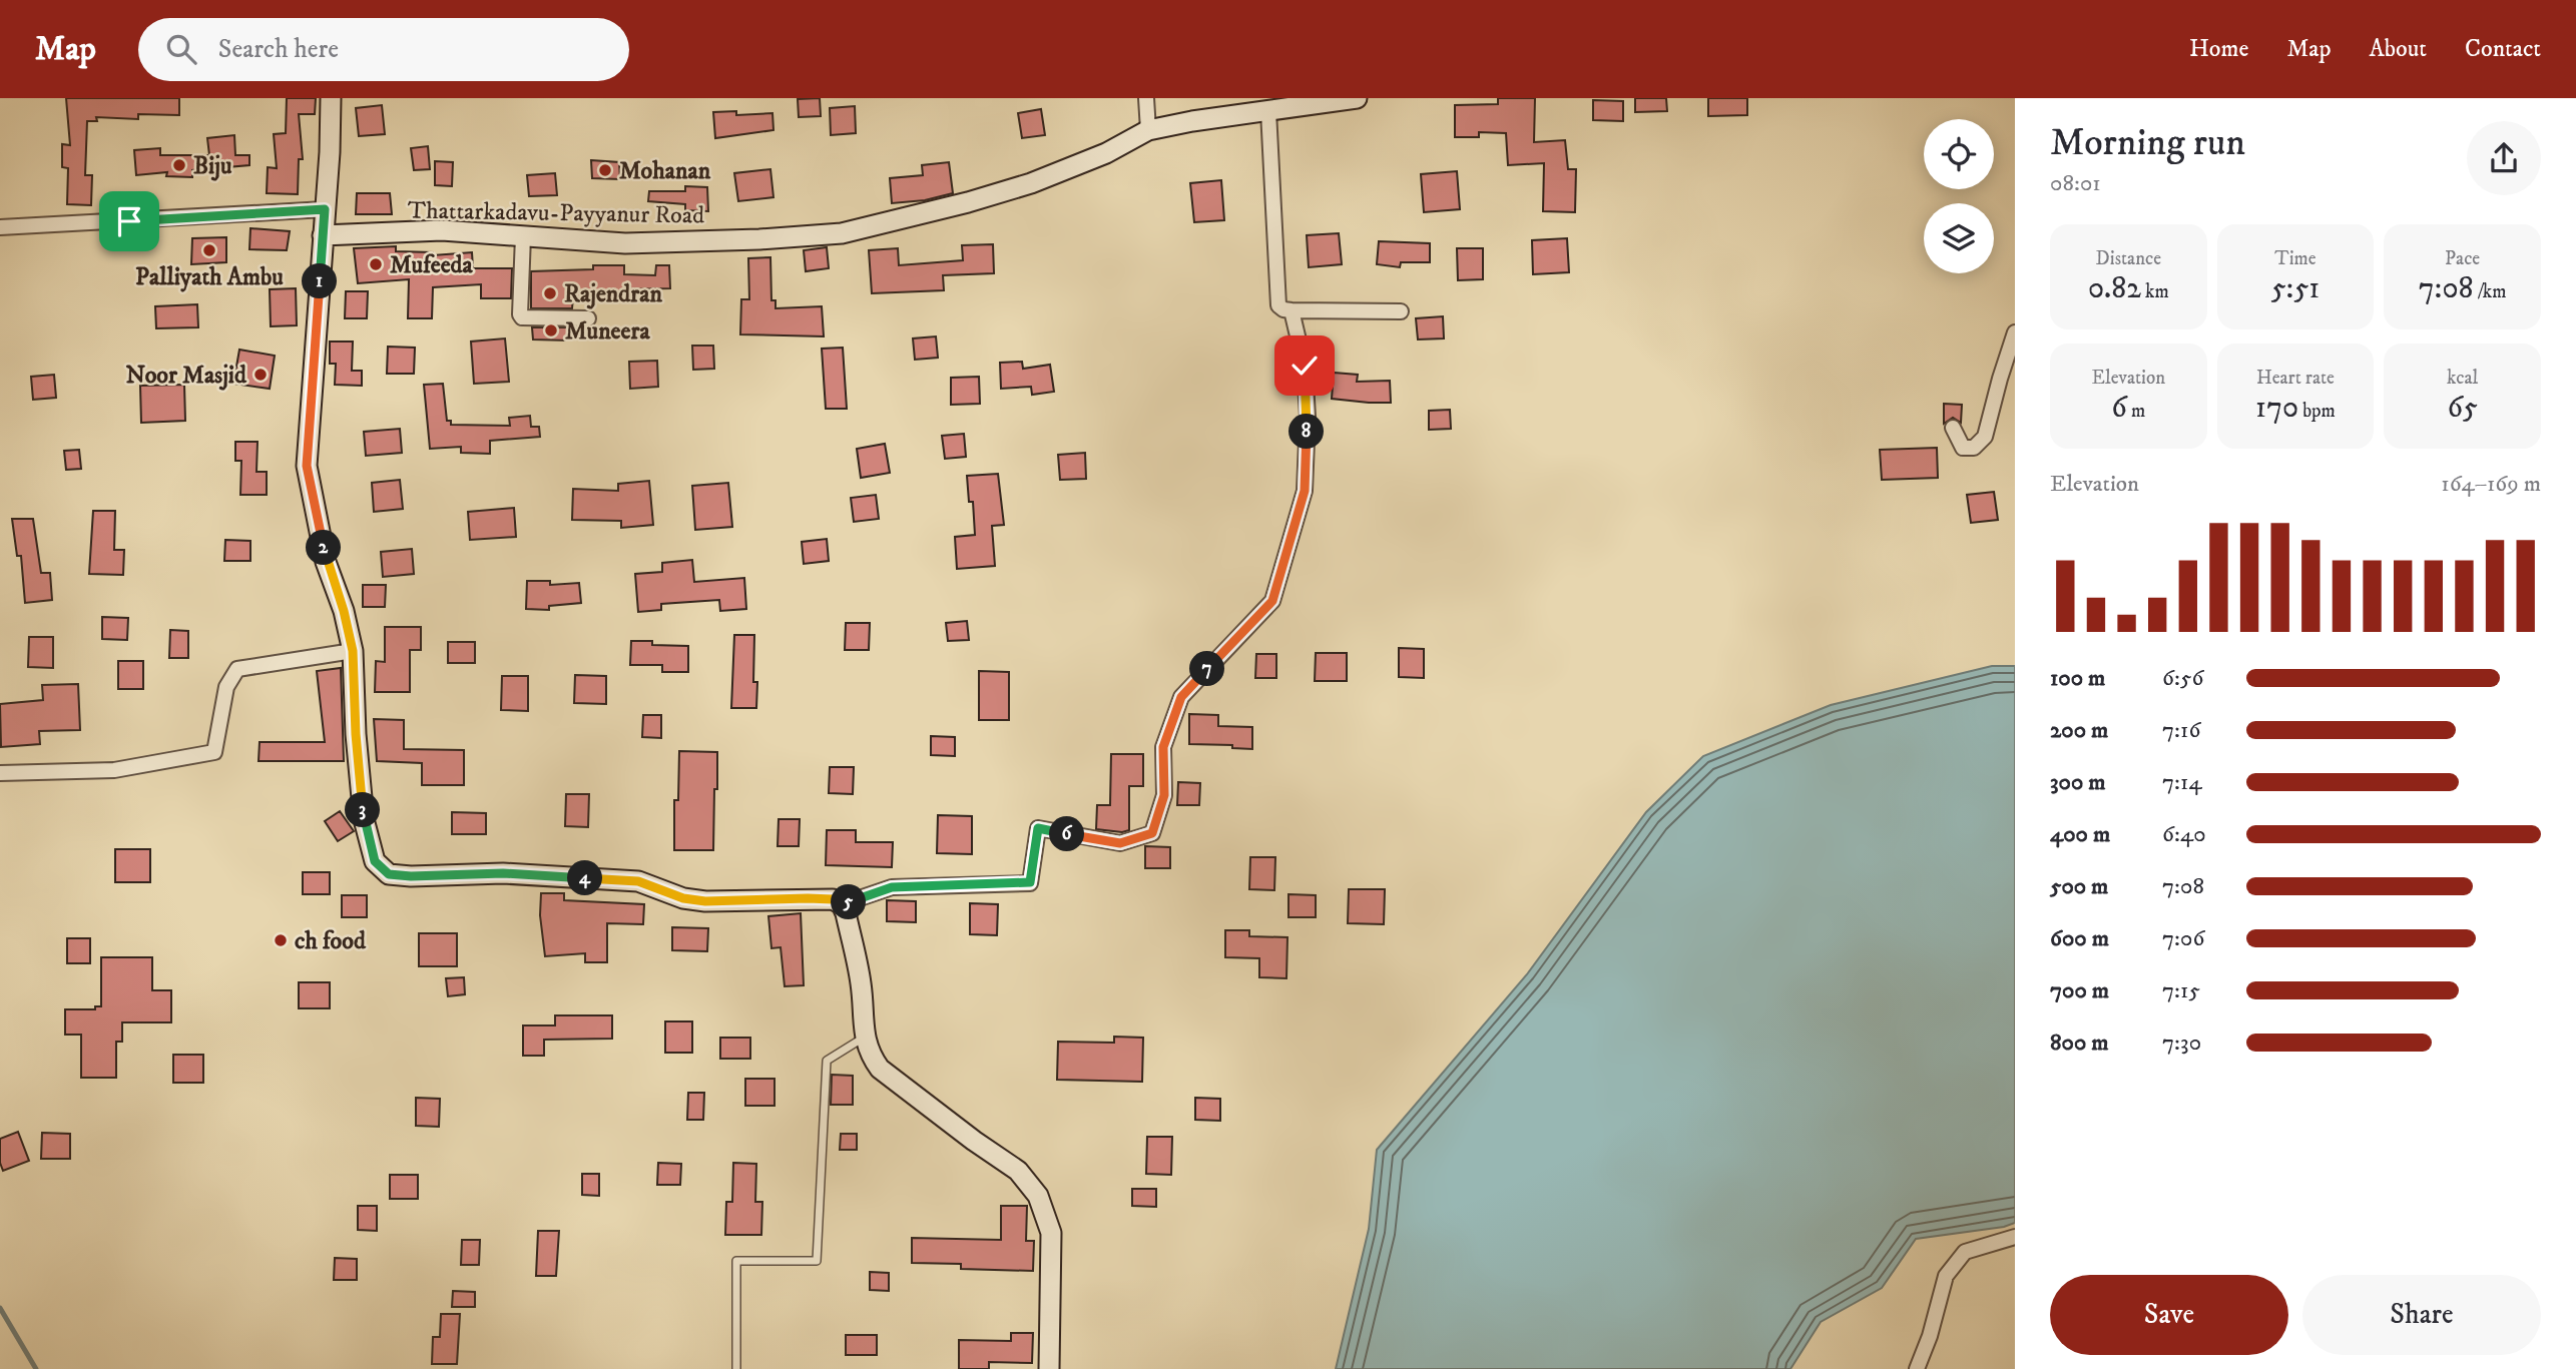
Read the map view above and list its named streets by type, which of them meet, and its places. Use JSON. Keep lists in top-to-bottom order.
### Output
{
  "streets": {
    "main road": ["Thattarkadavu-Payyanur Road"]
  },
  "places": [
    "Biju",
    "Mohanan",
    "Palliyath Ambu",
    "Mufeeda",
    "Rajendran",
    "Muneera",
    "Noor Masjid",
    "ch food"
  ],
  "page": {
    "header": "Map",
    "search": "Search here",
    "nav": [
      "Home",
      "Map",
      "About",
      "Contact"
    ],
    "heading": ["Morning run", "08:01"],
    "stats": [
      ["Distance", "0.82 km"],
      ["Time", "5:51"],
      ["Pace", "7:08 /km"],
      ["Elevation", "6 m"],
      ["Heart rate", "170 bpm"],
      ["kcal", "65"]
    ],
    "pins": [
      "1",
      "8",
      "2",
      "7",
      "3",
      "6",
      "4",
      "5"
    ],
    "chart": ["Elevation", "164–169 m"],
    "list": [
      {
        "name": "100 m",
        "note": "6:56"
      },
      {
        "name": "200 m",
        "note": "7:16"
      },
      {
        "name": "300 m",
        "note": "7:14"
      },
      {
        "name": "400 m",
        "note": "6:40"
      },
      {
        "name": "500 m",
        "note": "7:08"
      },
      {
        "name": "600 m",
        "note": "7:06"
      },
      {
        "name": "700 m",
        "note": "7:15"
      },
      {
        "name": "800 m",
        "note": "7:30"
      }
    ],
    "buttons": ["Save", "Share"]
  }
}
